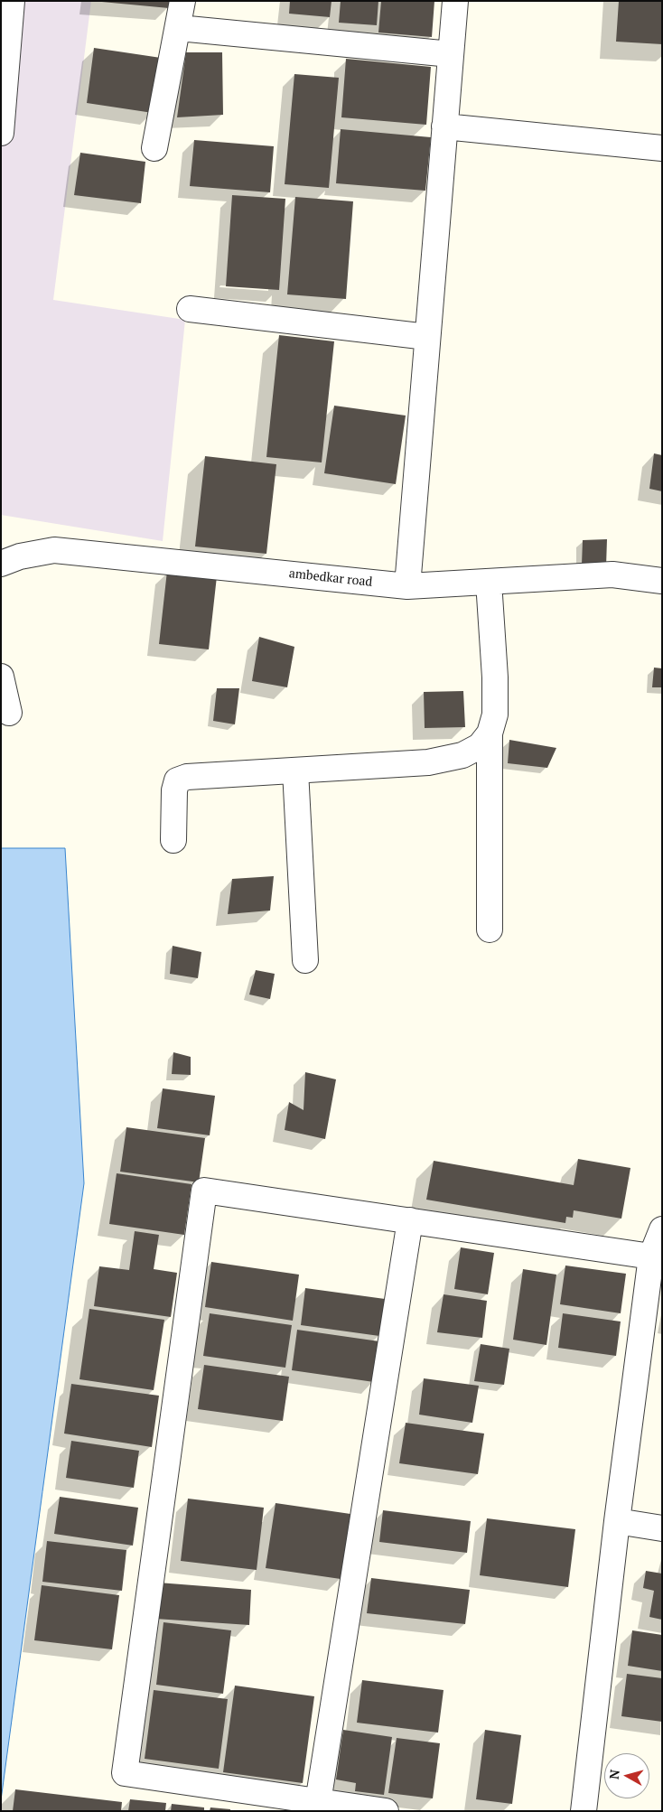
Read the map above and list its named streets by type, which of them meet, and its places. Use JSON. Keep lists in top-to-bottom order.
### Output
{
  "streets": {
    "street": ["ambedkar road"]
  },
  "north": "left"
}
